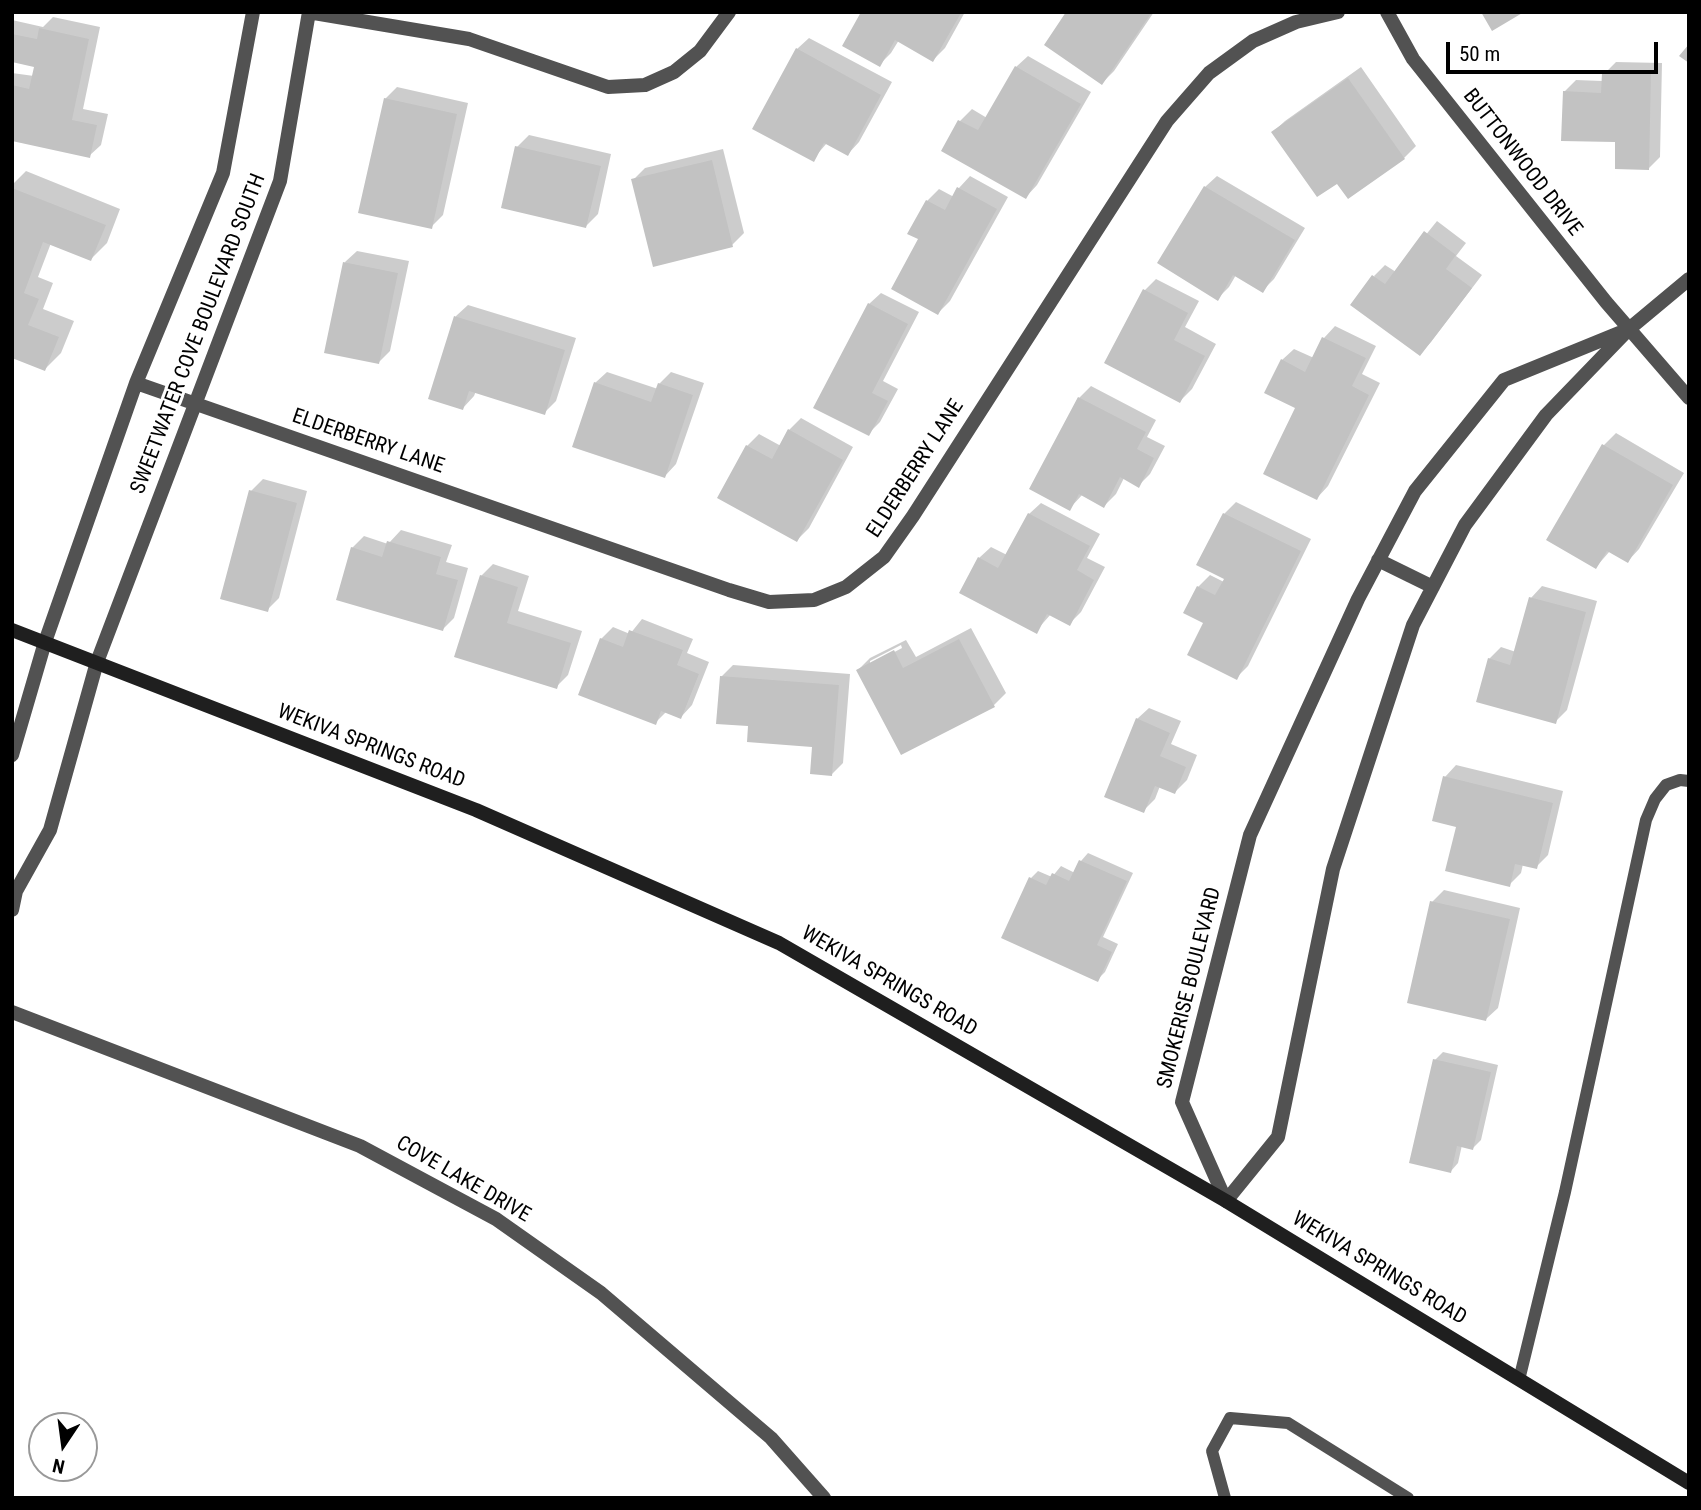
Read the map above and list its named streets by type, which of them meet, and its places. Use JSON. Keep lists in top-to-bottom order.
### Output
{
  "streets": {
    "main road": ["WEKIVA SPRINGS ROAD"],
    "street": [
      "BUTTONWOOD DRIVE",
      "SWEETWATER COVE BOULEVARD SOUTH",
      "ELDERBERRY LANE",
      "SMOKERISE BOULEVARD",
      "COVE LAKE DRIVE"
    ]
  },
  "crossings": [
    ["BUTTONWOOD DRIVE", "SMOKERISE BOULEVARD"],
    ["SWEETWATER COVE BOULEVARD SOUTH", "ELDERBERRY LANE"],
    ["SWEETWATER COVE BOULEVARD SOUTH", "WEKIVA SPRINGS ROAD"],
    ["WEKIVA SPRINGS ROAD", "SMOKERISE BOULEVARD"]
  ],
  "scale_bar": "50 m",
  "north": "bottom"
}
